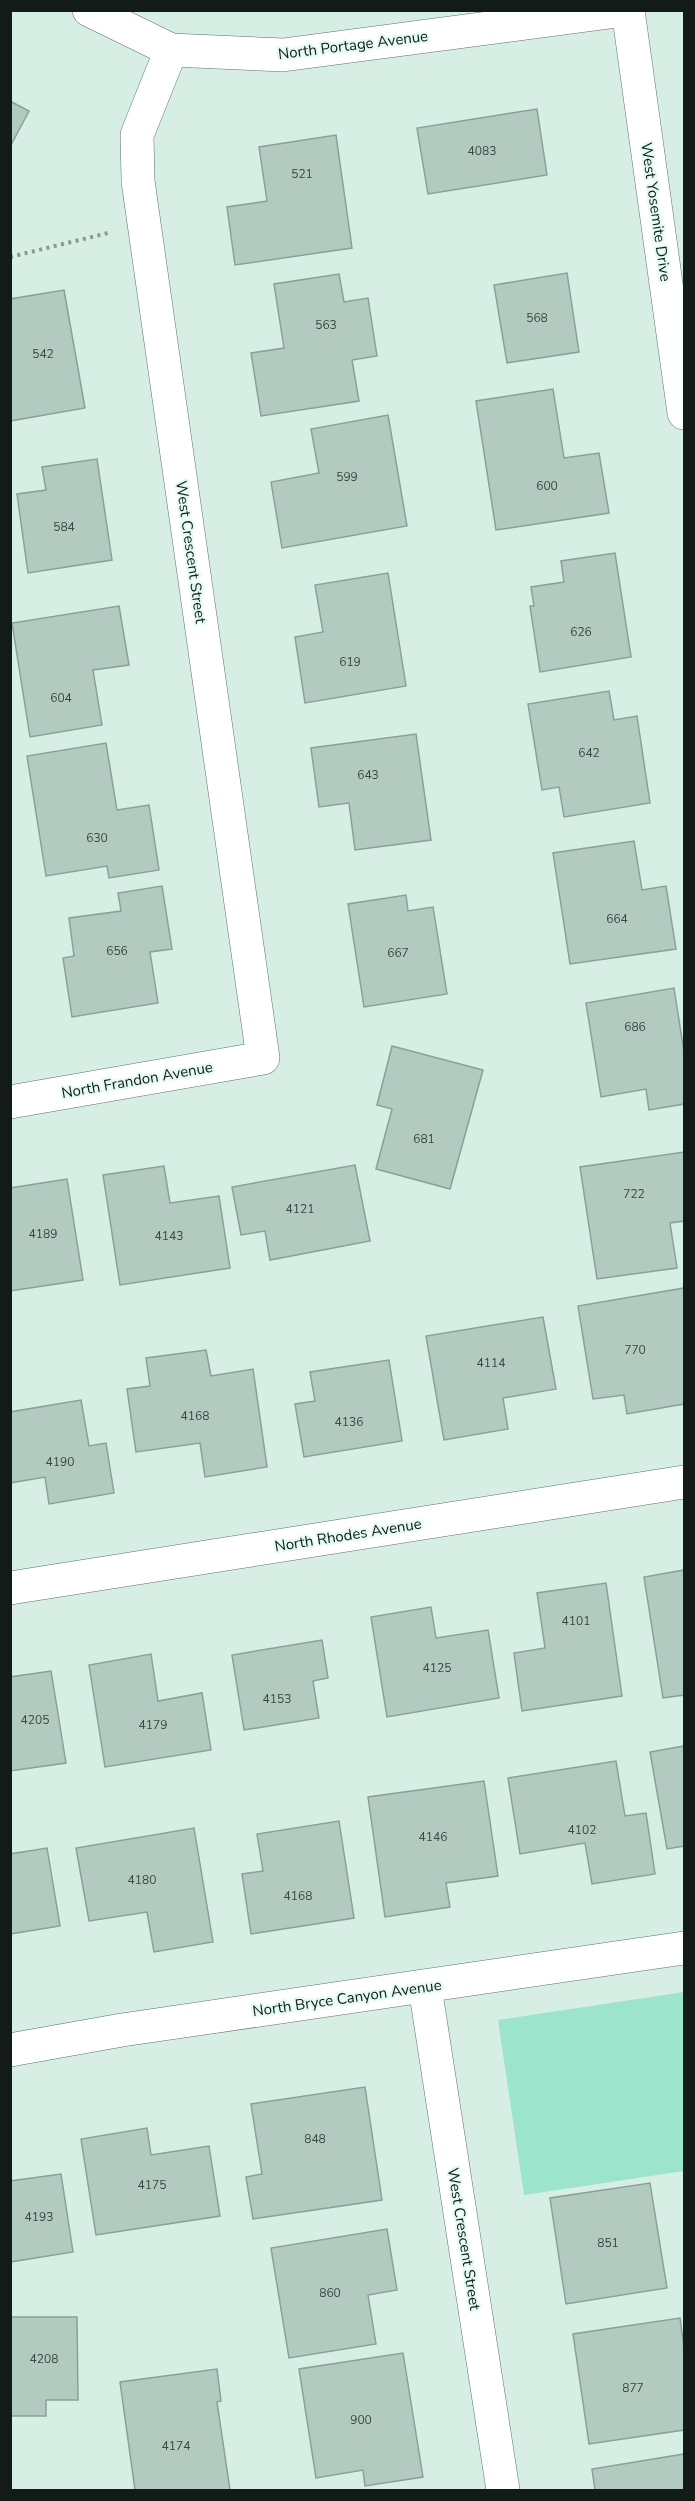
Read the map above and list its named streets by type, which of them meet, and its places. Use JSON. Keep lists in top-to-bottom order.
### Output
{
  "streets": {
    "street": [
      "North Portage Avenue",
      "West Yosemite Drive",
      "West Crescent Street",
      "North Frandon Avenue",
      "North Rhodes Avenue",
      "North Bryce Canyon Avenue"
    ]
  },
  "crossings": [
    ["North Portage Avenue", "West Yosemite Drive"],
    ["North Portage Avenue", "West Crescent Street"],
    ["West Crescent Street", "North Frandon Avenue"],
    ["West Crescent Street", "North Bryce Canyon Avenue"]
  ],
  "house_numbers": [
    "4083",
    "521",
    "568",
    "563",
    "542",
    "599",
    "600",
    "584",
    "626",
    "619",
    "604",
    "642",
    "643",
    "630",
    "664",
    "656",
    "667",
    "686",
    "681",
    "722",
    "4121",
    "4189",
    "4143",
    "770",
    "4114",
    "4168",
    "4136",
    "4190",
    "4101",
    "4125",
    "4153",
    "4205",
    "4179",
    "4102",
    "4146",
    "4180",
    "4168",
    "848",
    "4175",
    "4193",
    "851",
    "860",
    "4208",
    "877",
    "900",
    "4174"
  ]
}
